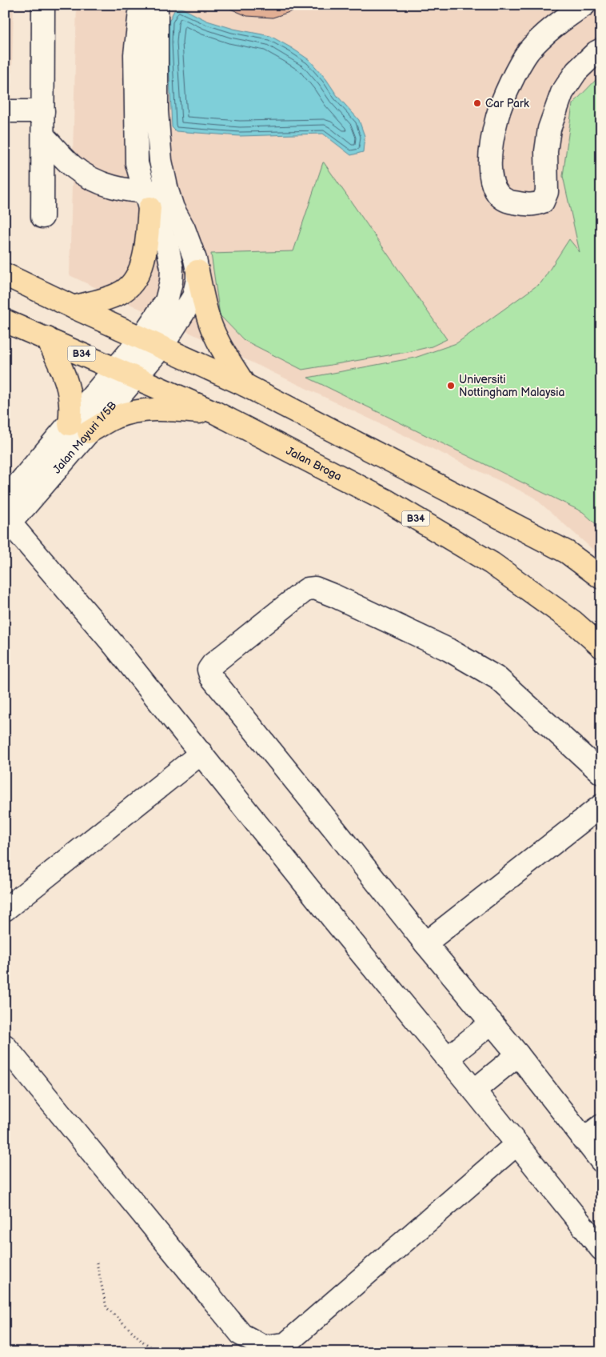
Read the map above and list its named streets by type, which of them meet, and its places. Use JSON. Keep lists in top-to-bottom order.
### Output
{
  "streets": {
    "main road": ["B34", "Jalan Broga"],
    "street": ["Jalan Mayuri 1/5B"]
  },
  "crossings": [
    ["Jalan Mayuri 1/5B", "Jalan Broga"]
  ],
  "places": ["Car Park", "Universiti Nottingham Malaysia"]
}
